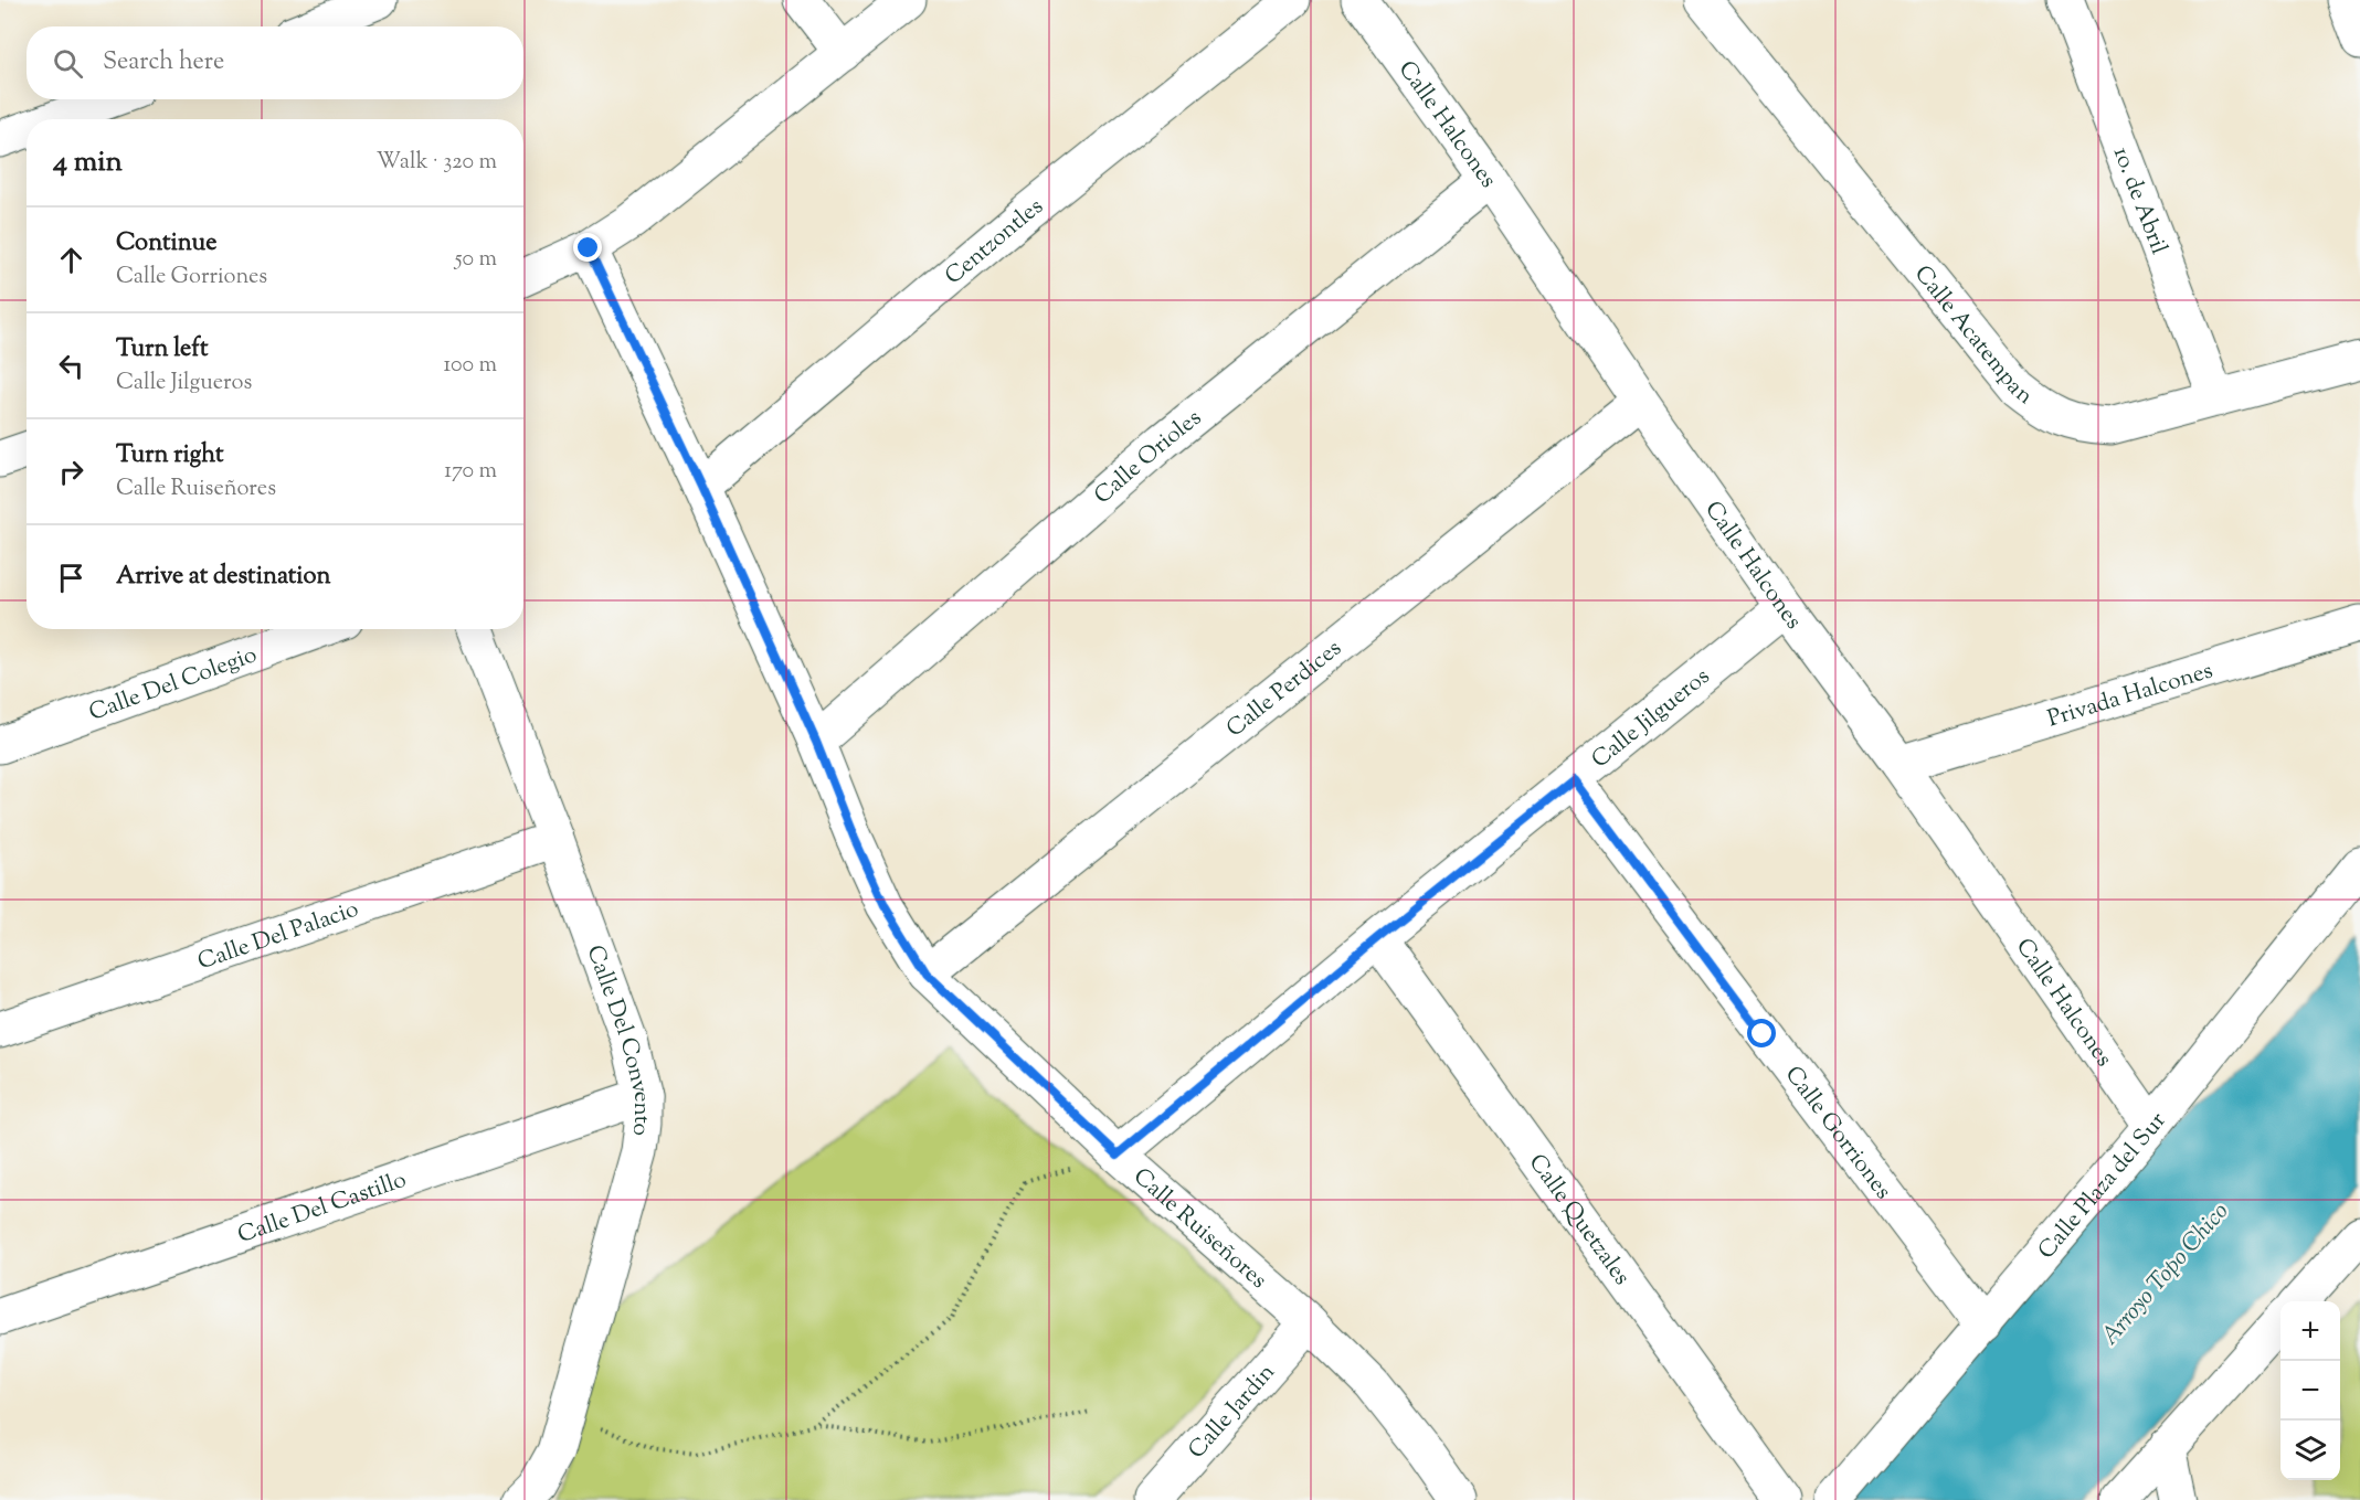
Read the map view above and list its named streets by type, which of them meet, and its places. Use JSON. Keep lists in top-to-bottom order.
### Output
{
  "streets": {
    "street": [
      "Calle Halcones",
      "1o. de Abril",
      "Centzontles",
      "Calle Acatempan",
      "Calle Orioles",
      "Calle Del Colegio",
      "Calle Perdices",
      "Privada Halcones",
      "Calle Jilgueros",
      "Calle Del Palacio",
      "Calle Del Convento",
      "Calle Gorriones",
      "Calle Plaza del Sur",
      "Calle Del Castillo",
      "Calle Quetzales",
      "Calle Ruiseñores",
      "Calle Jardin"
    ]
  },
  "crossings": [
    ["Calle Halcones", "Calle Orioles"],
    ["Calle Halcones", "Calle Perdices"],
    ["Calle Halcones", "Privada Halcones"],
    ["Calle Halcones", "Calle Jilgueros"],
    ["Calle Halcones", "Calle Plaza del Sur"],
    ["1o. de Abril", "Calle Acatempan"],
    ["Centzontles", "Calle Ruiseñores"],
    ["Calle Orioles", "Calle Ruiseñores"],
    ["Calle Perdices", "Calle Ruiseñores"],
    ["Calle Jilgueros", "Calle Gorriones"],
    ["Calle Jilgueros", "Calle Quetzales"],
    ["Calle Jilgueros", "Calle Ruiseñores"],
    ["Calle Del Palacio", "Calle Del Convento"],
    ["Calle Del Convento", "Calle Del Castillo"],
    ["Calle Gorriones", "Calle Plaza del Sur"],
    ["Calle Ruiseñores", "Calle Jardin"]
  ],
  "water": ["Arroyo Topo Chico"],
  "page": {
    "search": "Search here",
    "heading": ["4 min", "Walk · 320 m"],
    "list": [
      ["Continue", "Calle Gorriones", "50 m"],
      ["Turn left", "Calle Jilgueros", "100 m"],
      ["Turn right", "Calle Ruiseñores", "170 m"],
      "Arrive at destination"
    ],
    "map_buttons": ["+", "−"]
  }
}
